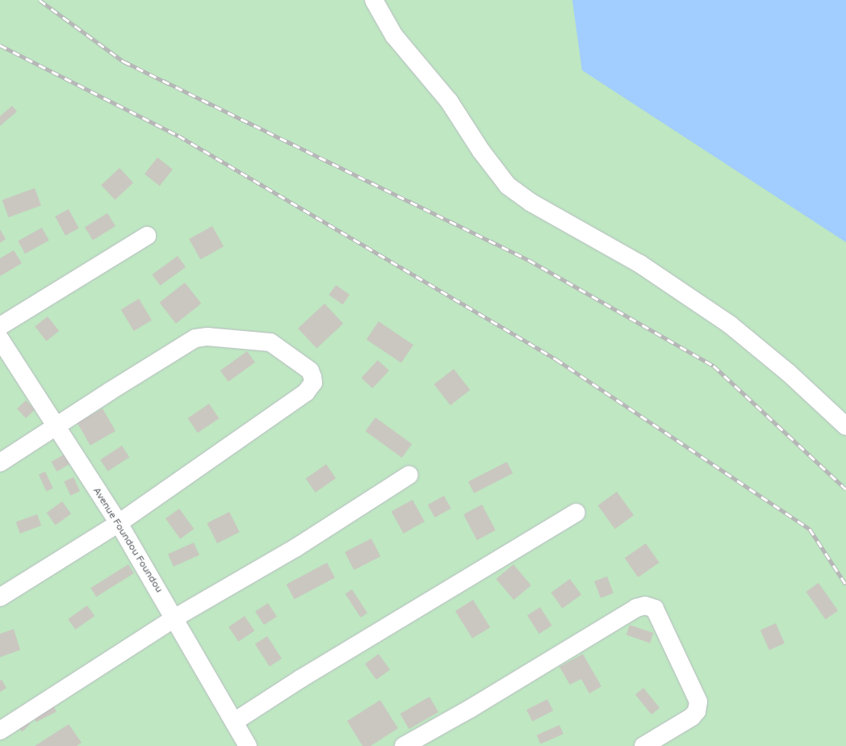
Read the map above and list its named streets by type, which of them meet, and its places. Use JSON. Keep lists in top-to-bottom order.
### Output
{
  "streets": {
    "street": ["Avenue Foundou Foundou"]
  }
}
